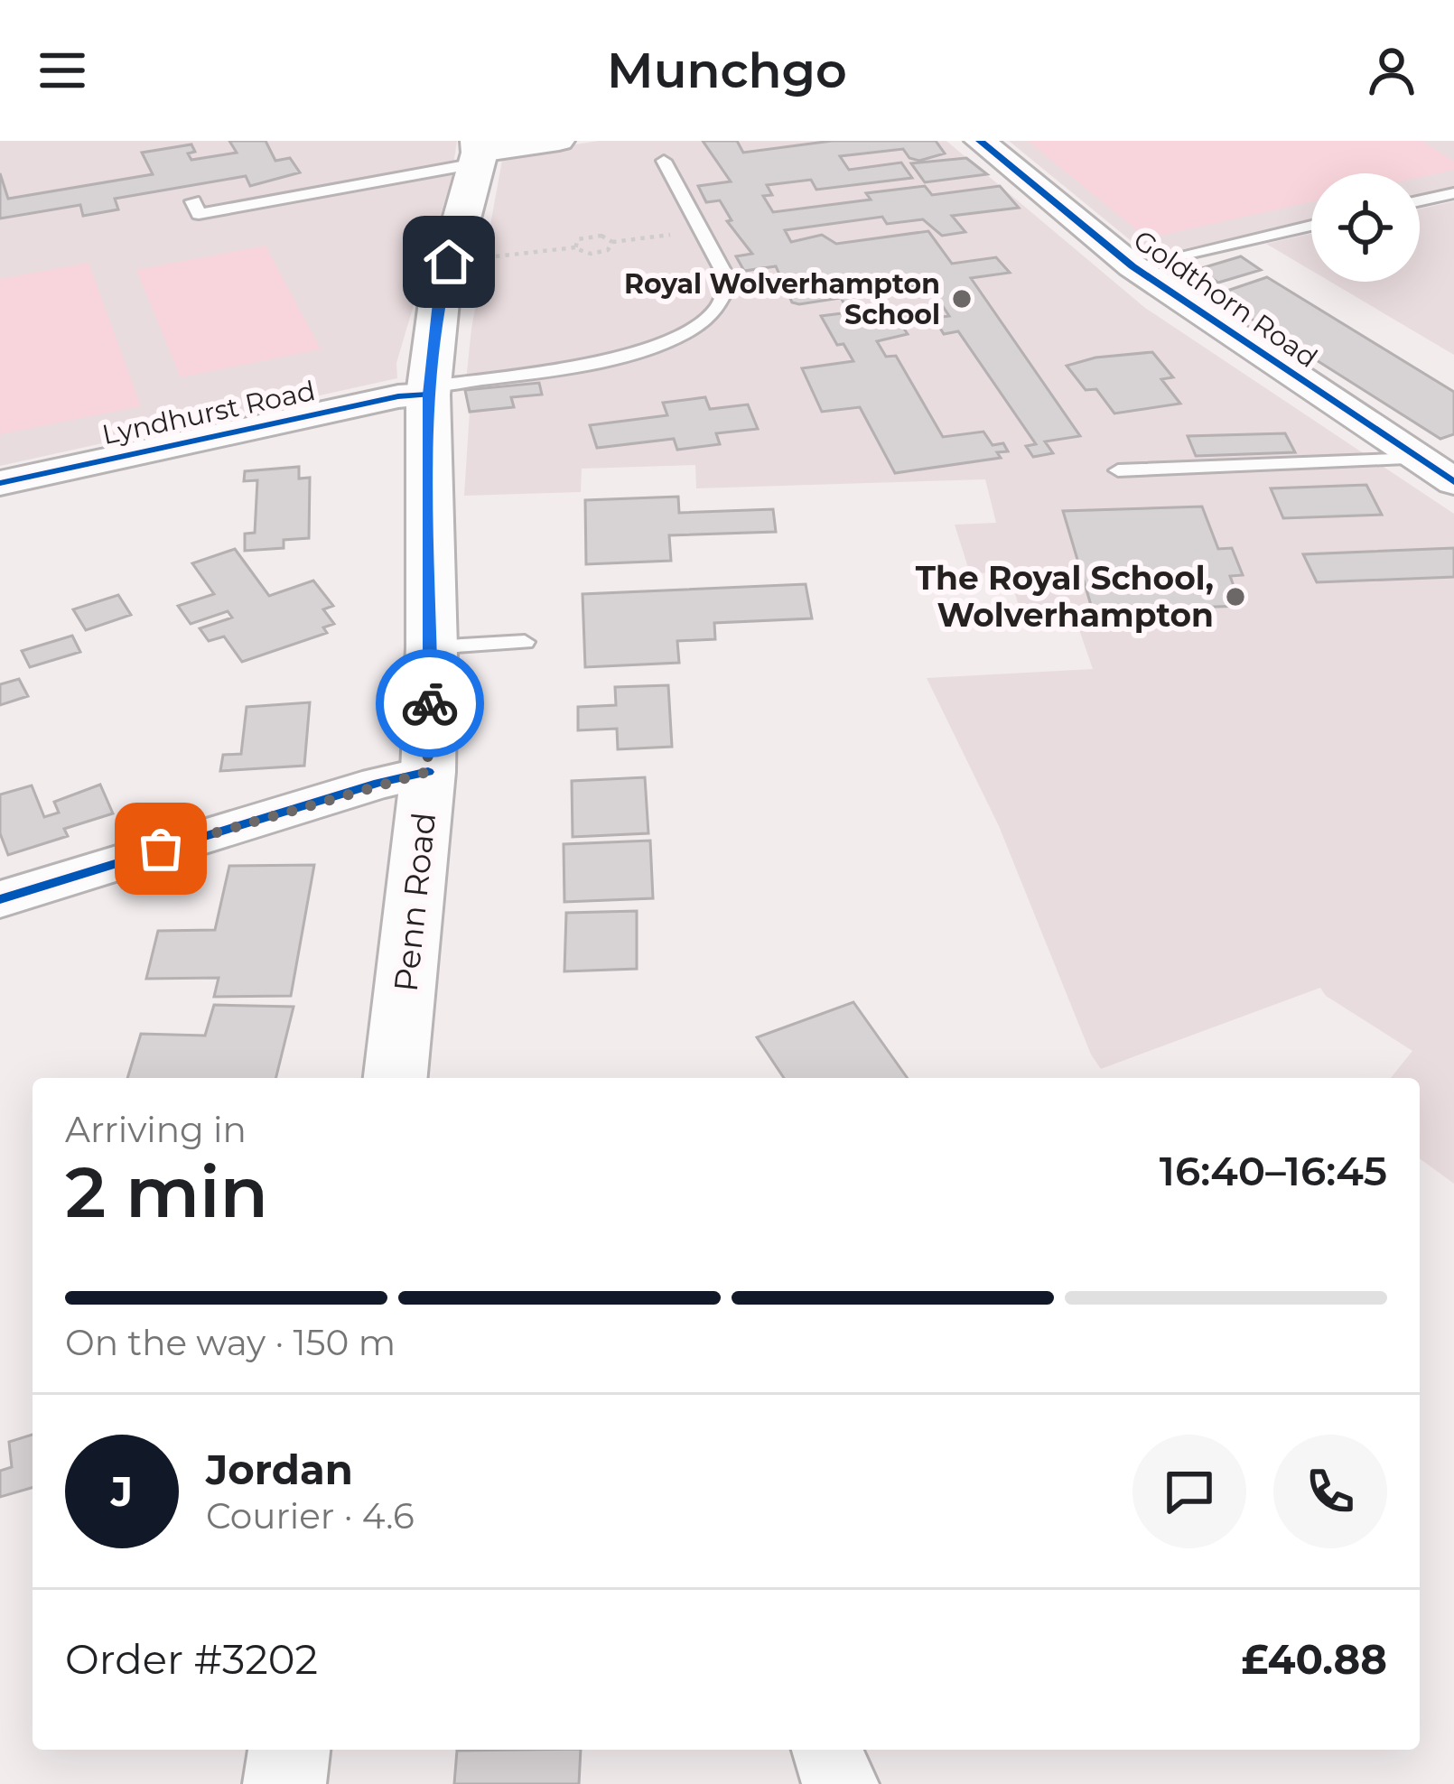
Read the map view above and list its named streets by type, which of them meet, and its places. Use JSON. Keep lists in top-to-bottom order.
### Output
{
  "streets": {
    "highway": ["Penn Road"],
    "street": ["Goldthorn Road", "Lyndhurst Road"]
  },
  "crossings": [
    ["Lyndhurst Road", "Penn Road"]
  ],
  "places": ["Royal Wolverhampton School", "The Royal School, Wolverhampton"],
  "page": {
    "header": "Munchgo",
    "heading": ["2 min", "Arriving in", "16:40–16:45"],
    "panel": [
      "Jordan",
      "Courier · 4.6",
      "Order #3202",
      "£40.88"
    ],
    "bar": "On the way · 150 m",
    "round": "J"
  }
}
